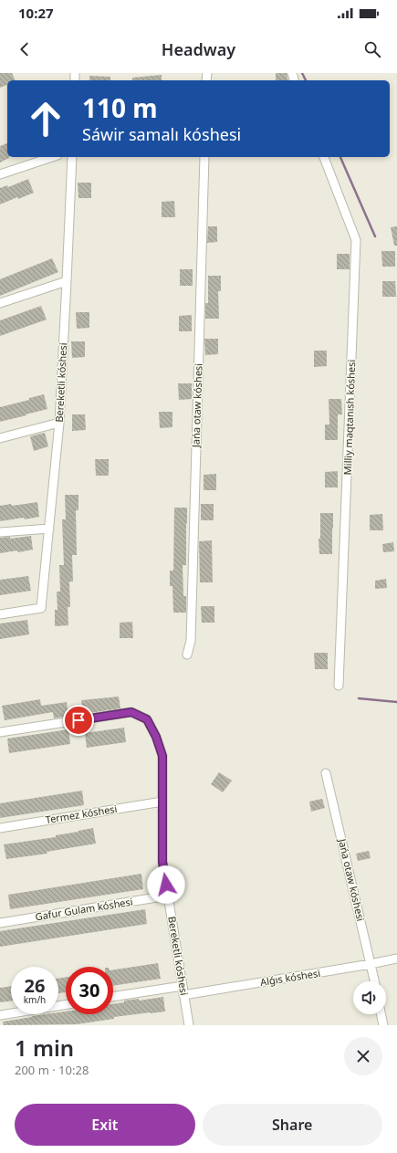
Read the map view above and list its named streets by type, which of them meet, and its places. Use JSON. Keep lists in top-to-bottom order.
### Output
{
  "streets": {
    "street": [
      "Bereketli kóshesi",
      "Jańa otaw kóshesi",
      "Milliy maqtanısh kóshesi",
      "Termez kóshesi",
      "Gafur Gulam kóshesi",
      "Alǵıs kóshesi"
    ]
  },
  "crossings": [
    ["Bereketli kóshesi", "Termez kóshesi"],
    ["Bereketli kóshesi", "Gafur Gulam kóshesi"],
    ["Bereketli kóshesi", "Alǵıs kóshesi"],
    ["Jańa otaw kóshesi", "Alǵıs kóshesi"]
  ],
  "page": {
    "status": "10:27",
    "header": "Headway",
    "turn": ["110 m", "Sáwir samalı kóshesi"],
    "speed": "26 km/h",
    "limit": "30",
    "heading": ["1 min", "200 m · 10:28"],
    "buttons": ["Exit", "Share"]
  }
}
